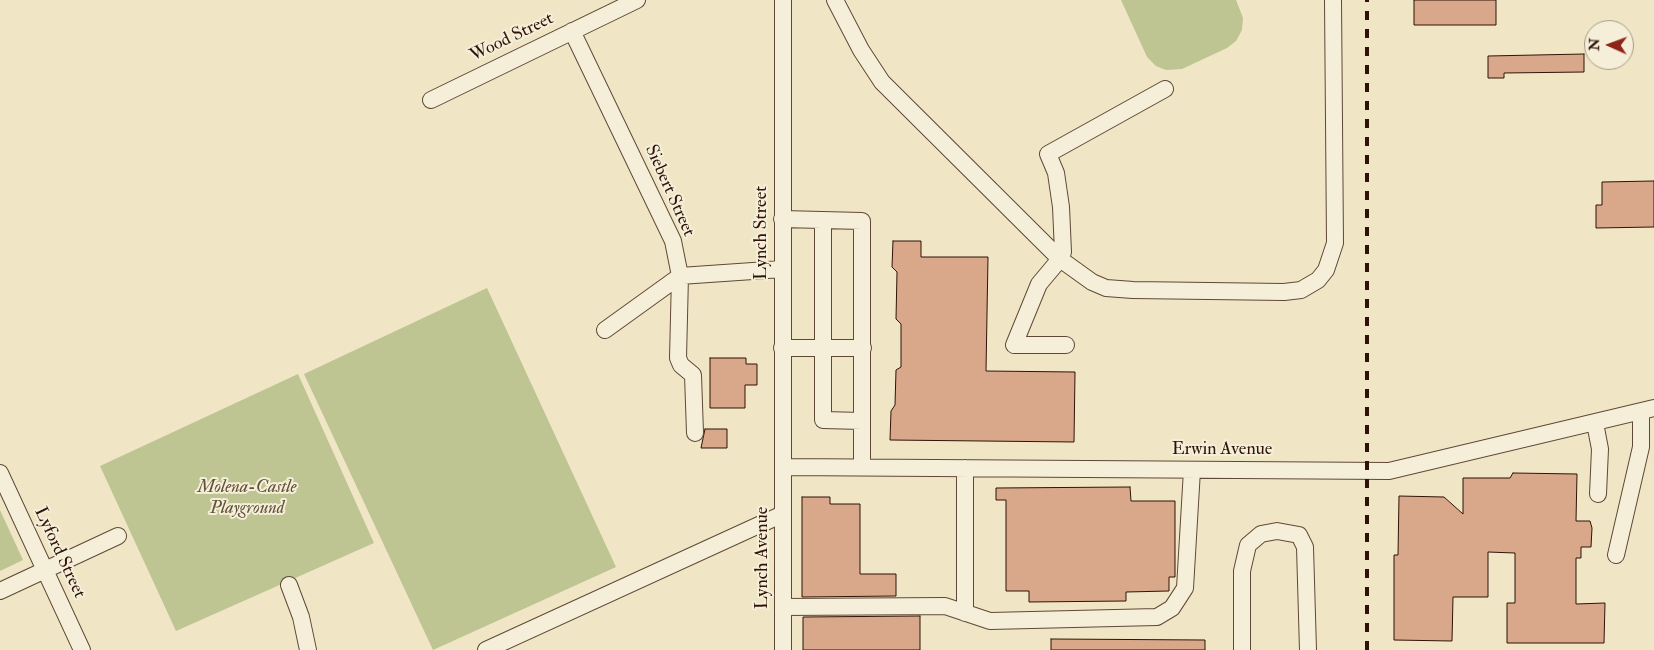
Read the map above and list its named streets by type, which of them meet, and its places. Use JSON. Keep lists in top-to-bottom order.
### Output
{
  "streets": {
    "street": [
      "Wood Street",
      "Siebert Street",
      "Lynch Street",
      "Erwin Avenue",
      "Lyford Street",
      "Lynch Avenue"
    ]
  },
  "crossings": [
    ["Wood Street", "Siebert Street"],
    ["Lynch Street", "Erwin Avenue"],
    ["Lynch Street", "Lynch Avenue"],
    ["Erwin Avenue", "Lynch Avenue"]
  ],
  "parks": ["Molena-Castle Playground"],
  "north": "left"
}
